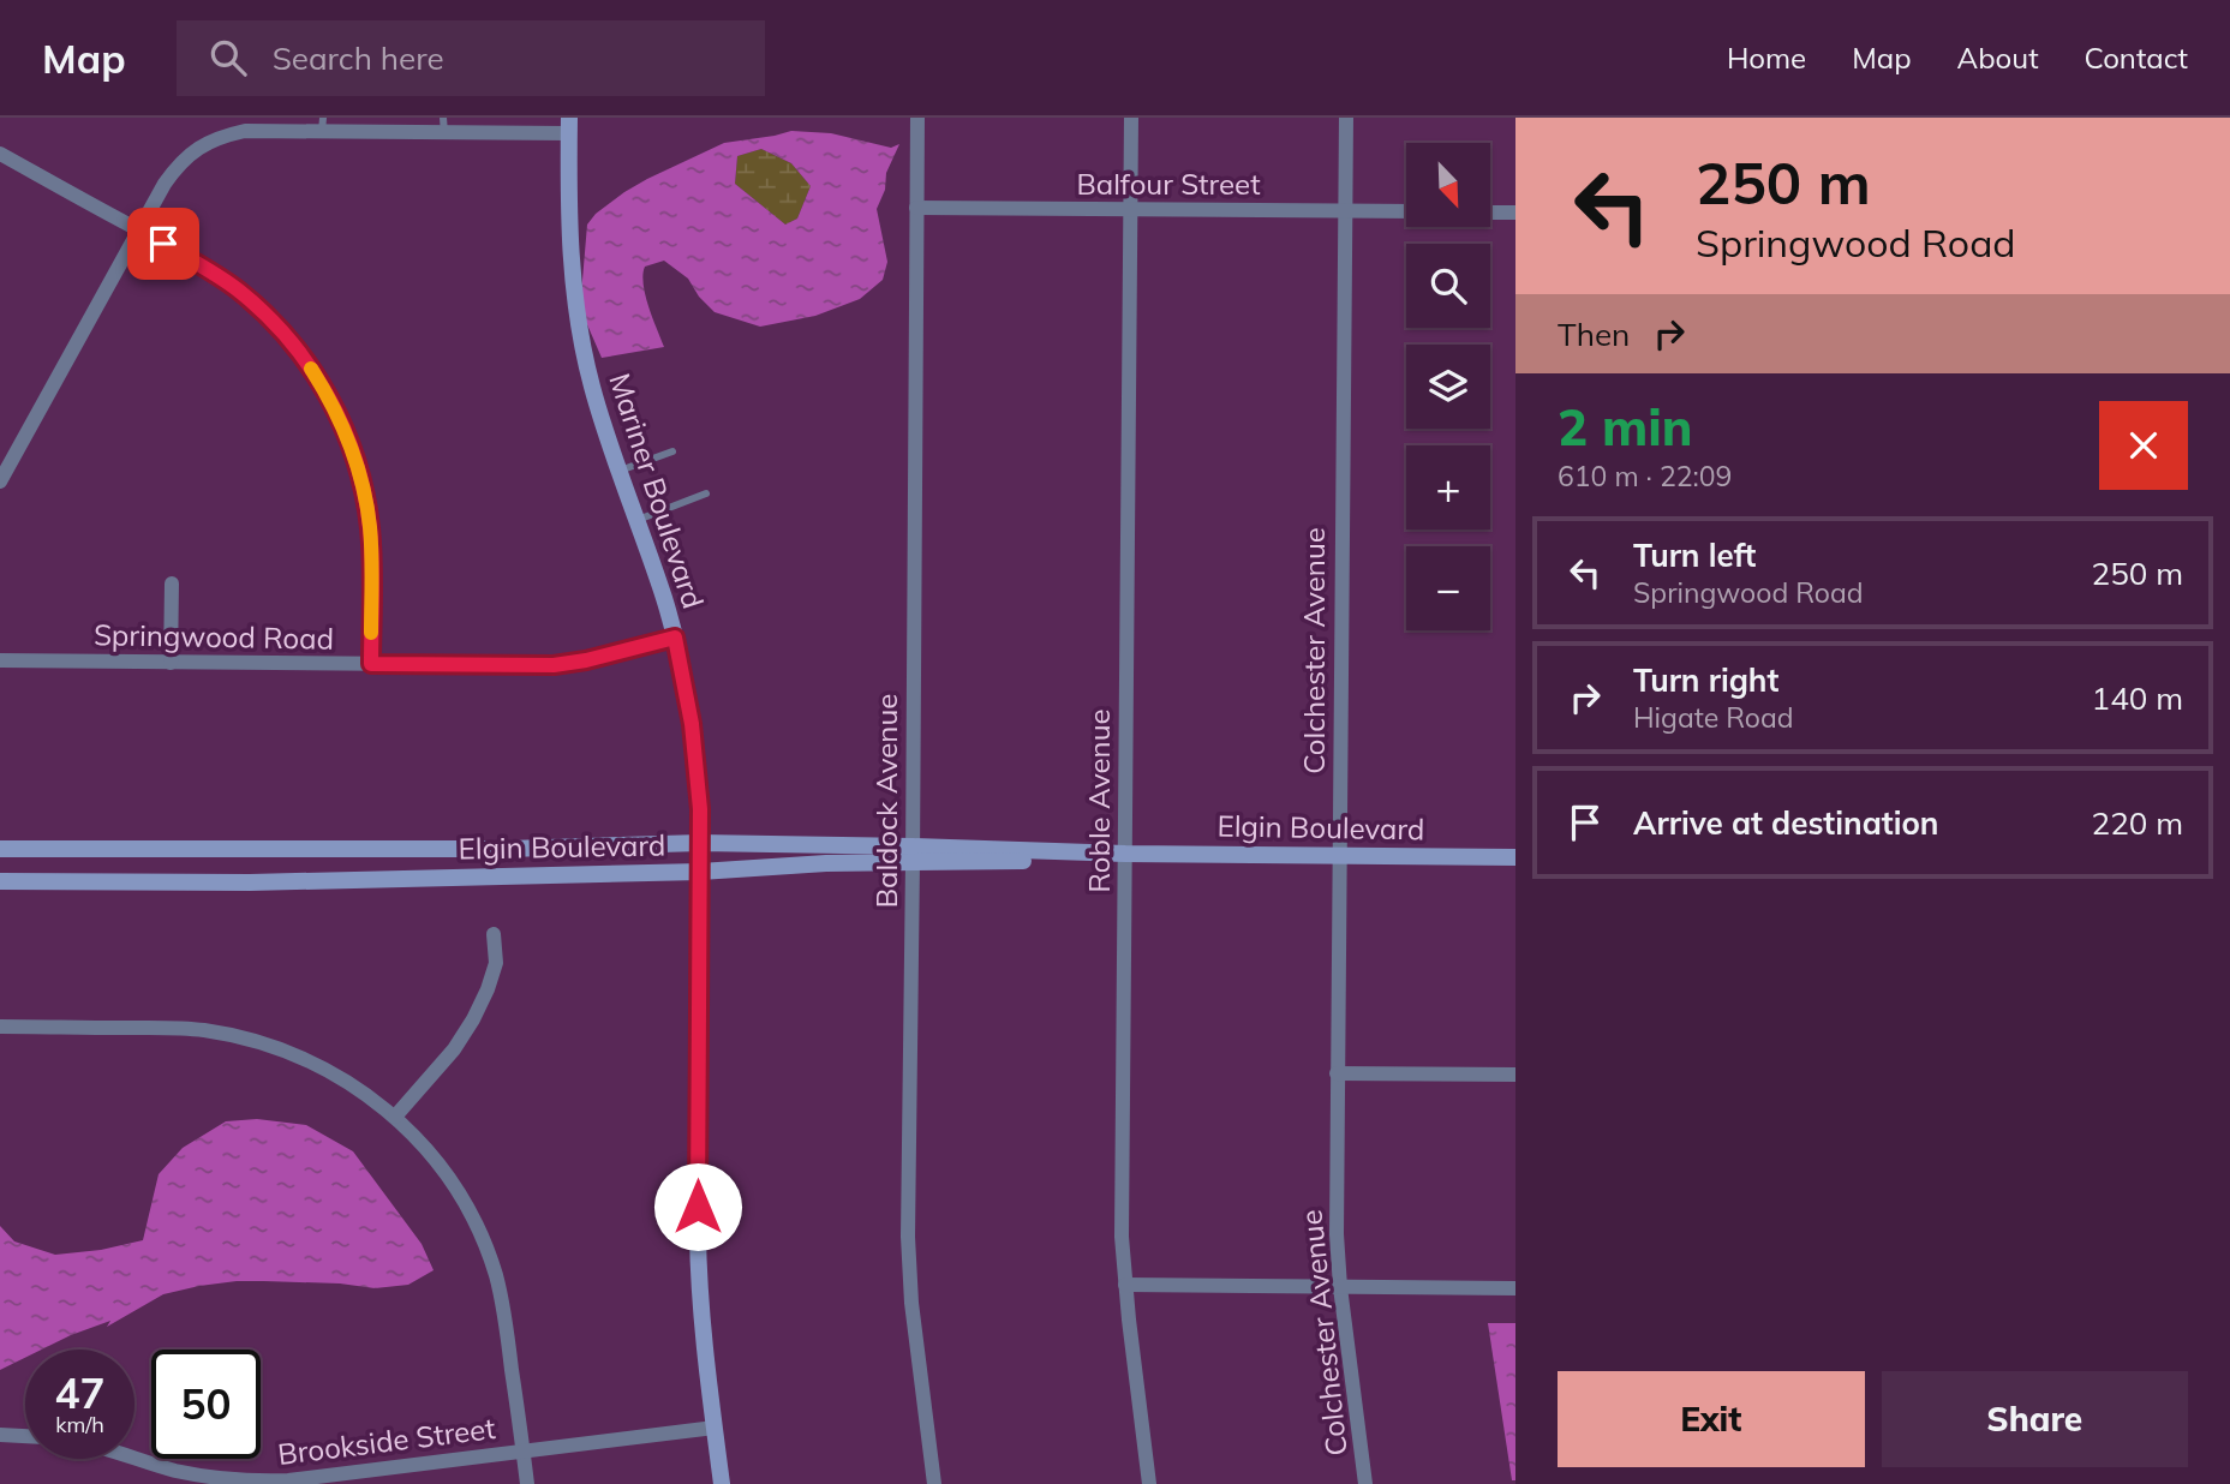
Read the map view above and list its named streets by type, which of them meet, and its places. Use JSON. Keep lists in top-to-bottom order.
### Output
{
  "streets": {
    "main road": ["Mariner Boulevard", "Elgin Boulevard"],
    "street": [
      "Balfour Street",
      "Springwood Road",
      "Colchester Avenue",
      "Baldock Avenue",
      "Roble Avenue",
      "Brookside Street"
    ]
  },
  "crossings": [
    ["Balfour Street", "Colchester Avenue"],
    ["Balfour Street", "Baldock Avenue"],
    ["Balfour Street", "Roble Avenue"],
    ["Mariner Boulevard", "Springwood Road"],
    ["Mariner Boulevard", "Elgin Boulevard"],
    ["Mariner Boulevard", "Brookside Street"],
    ["Colchester Avenue", "Elgin Boulevard"],
    ["Baldock Avenue", "Elgin Boulevard"],
    ["Roble Avenue", "Elgin Boulevard"]
  ],
  "north": "bottom right",
  "page": {
    "header": "Map",
    "search": "Search here",
    "nav": [
      "Home",
      "Map",
      "About",
      "Contact"
    ],
    "turn": ["250 m", "Springwood Road"],
    "map_buttons": ["+", "−"],
    "then": "Then",
    "heading": ["2 min", "610 m · 22:09"],
    "list": [
      {
        "name": "Turn left",
        "note": "Springwood Road",
        "value": "250 m"
      },
      {
        "name": "Turn right",
        "note": "Higate Road",
        "value": "140 m"
      },
      {
        "name": "Arrive at destination",
        "value": "220 m"
      }
    ],
    "speed": "47 km/h",
    "limit": "50",
    "buttons": ["Exit", "Share"]
  }
}
